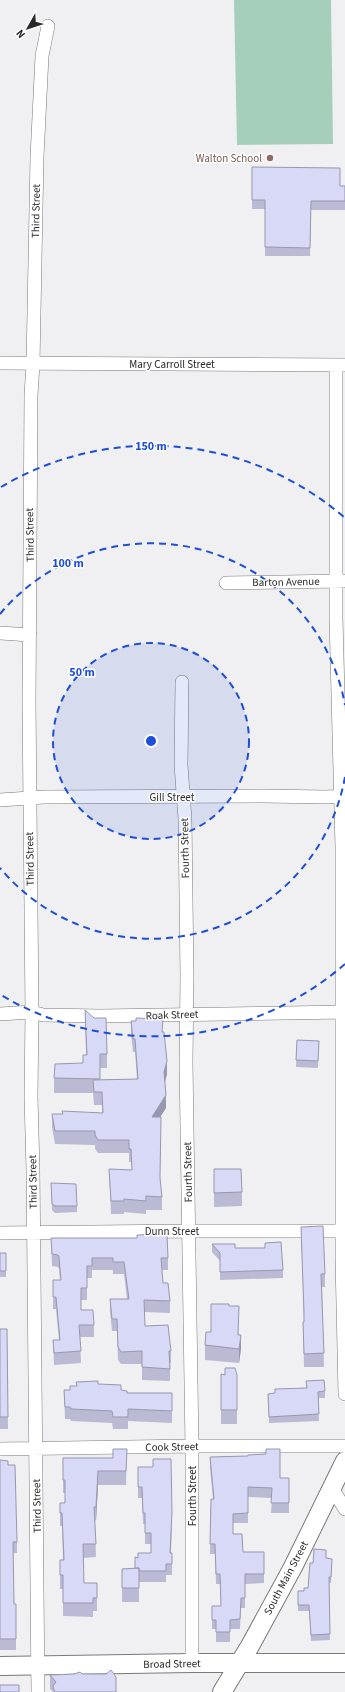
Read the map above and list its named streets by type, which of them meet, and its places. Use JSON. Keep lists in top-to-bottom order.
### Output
{
  "streets": {
    "street": [
      "Third Street",
      "Mary Carroll Street",
      "Barton Avenue",
      "Gill Street",
      "Fourth Street",
      "Roak Street",
      "Dunn Street",
      "Cook Street",
      "South Main Street",
      "Broad Street"
    ]
  },
  "crossings": [
    ["Third Street", "Mary Carroll Street"],
    ["Third Street", "Gill Street"],
    ["Third Street", "Roak Street"],
    ["Third Street", "Dunn Street"],
    ["Third Street", "Cook Street"],
    ["Third Street", "Broad Street"],
    ["Gill Street", "Fourth Street"],
    ["Fourth Street", "Roak Street"],
    ["Fourth Street", "Dunn Street"],
    ["Fourth Street", "Cook Street"],
    ["Fourth Street", "Broad Street"],
    ["South Main Street", "Broad Street"]
  ],
  "places": ["Walton School"],
  "north": "bottom left",
  "rings": ["150 m", "100 m", "50 m"]
}
